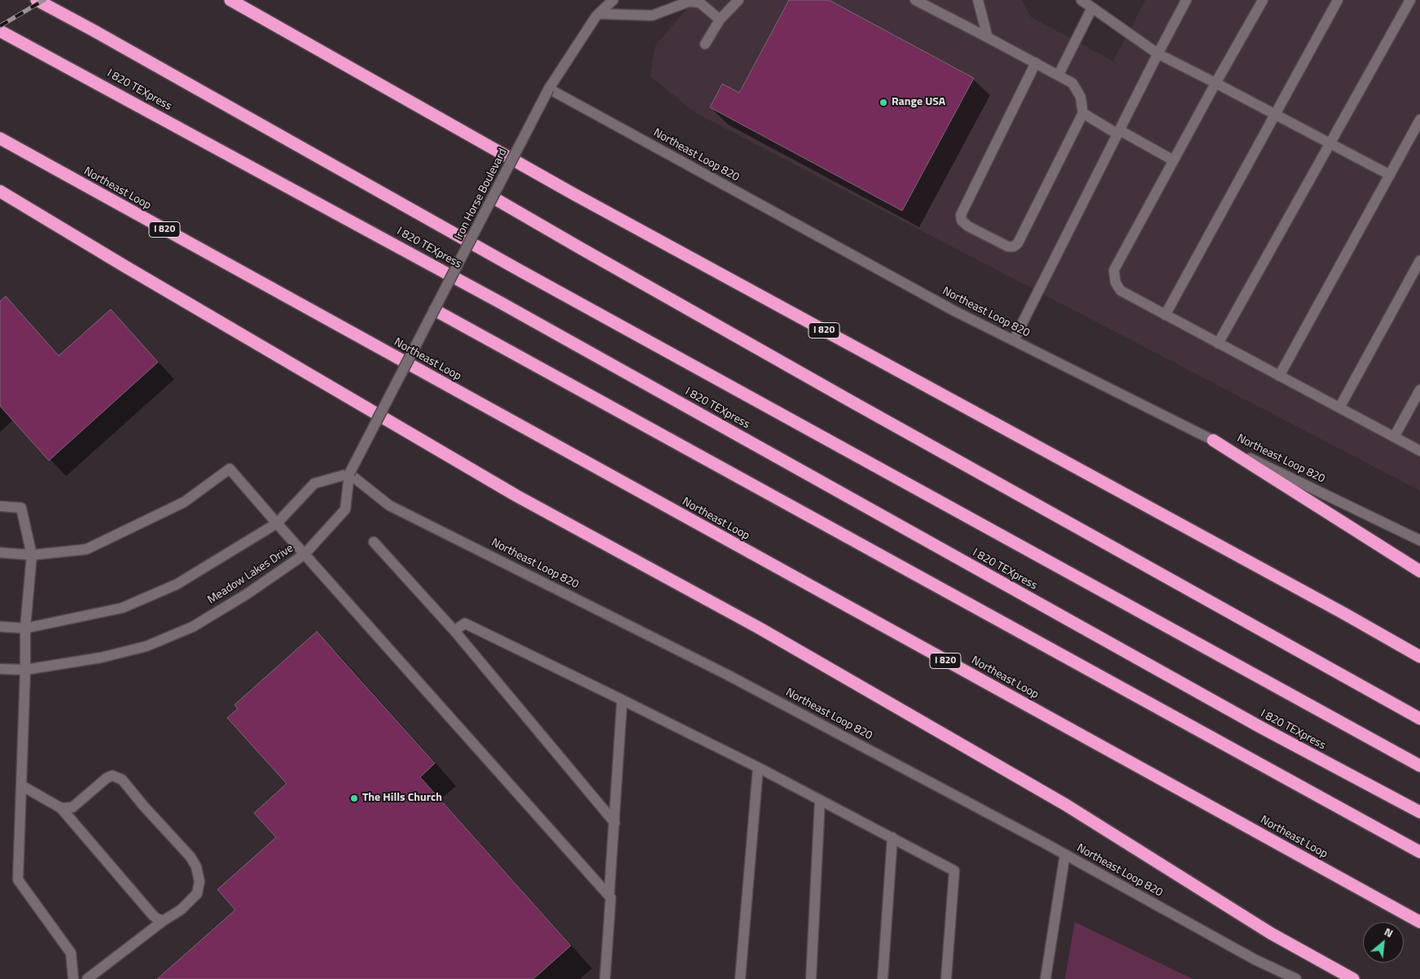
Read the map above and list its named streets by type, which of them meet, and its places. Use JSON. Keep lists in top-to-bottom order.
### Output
{
  "streets": {
    "highway": ["I 820 TEXpress", "Northeast Loop", "I 820"],
    "main road": ["Northeast Loop 820", "Iron Horse Boulevard", "Meadow Lakes Drive"]
  },
  "crossings": [
    ["Northeast Loop 820", "Iron Horse Boulevard"],
    ["Northeast Loop 820", "Meadow Lakes Drive"],
    ["Iron Horse Boulevard", "Meadow Lakes Drive"]
  ],
  "places": ["Range USA", "The Hills Church"],
  "north": "top right"
}
